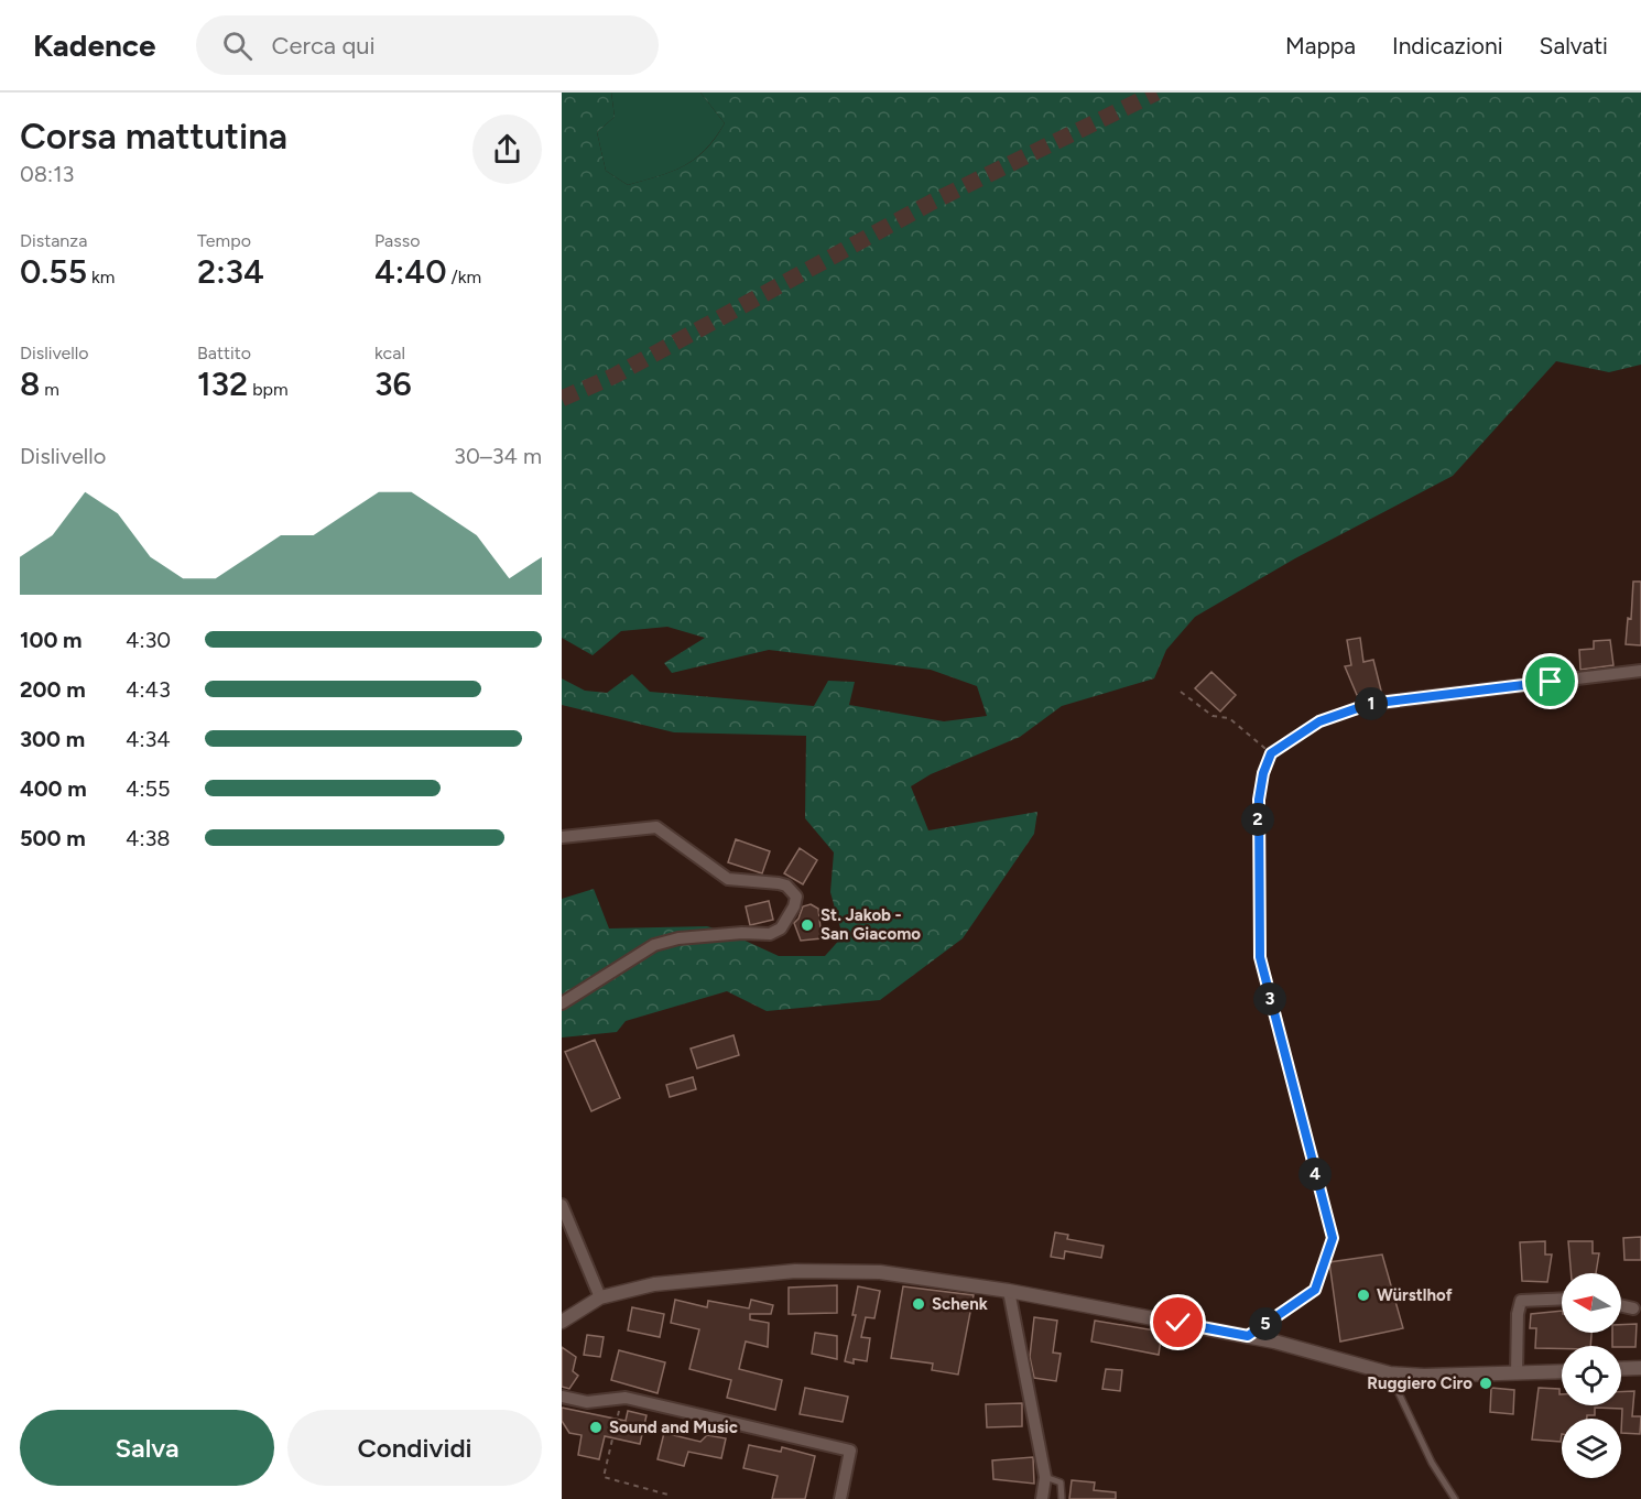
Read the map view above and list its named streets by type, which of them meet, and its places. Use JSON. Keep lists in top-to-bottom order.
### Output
{
  "places": [
    "St. Jakob - San Giacomo",
    "Würstlhof",
    "Schenk",
    "Ruggiero Ciro",
    "Sound and Music"
  ],
  "north": "left",
  "page": {
    "header": "Kadence",
    "search": "Cerca qui",
    "nav": ["Mappa", "Indicazioni", "Salvati"],
    "heading": ["Corsa mattutina", "08:13"],
    "stats": [
      ["Distanza", "0.55 km"],
      ["Tempo", "2:34"],
      ["Passo", "4:40 /km"],
      ["Dislivello", "8 m"],
      ["Battito", "132 bpm"],
      ["kcal", "36"]
    ],
    "chart": ["Dislivello", "30–34 m"],
    "list": [
      {
        "name": "100 m",
        "note": "4:30"
      },
      {
        "name": "200 m",
        "note": "4:43"
      },
      {
        "name": "300 m",
        "note": "4:34"
      },
      {
        "name": "400 m",
        "note": "4:55"
      },
      {
        "name": "500 m",
        "note": "4:38"
      }
    ],
    "pins": [
      "1",
      "2",
      "3",
      "4",
      "5"
    ],
    "buttons": ["Salva", "Condividi"]
  }
}
